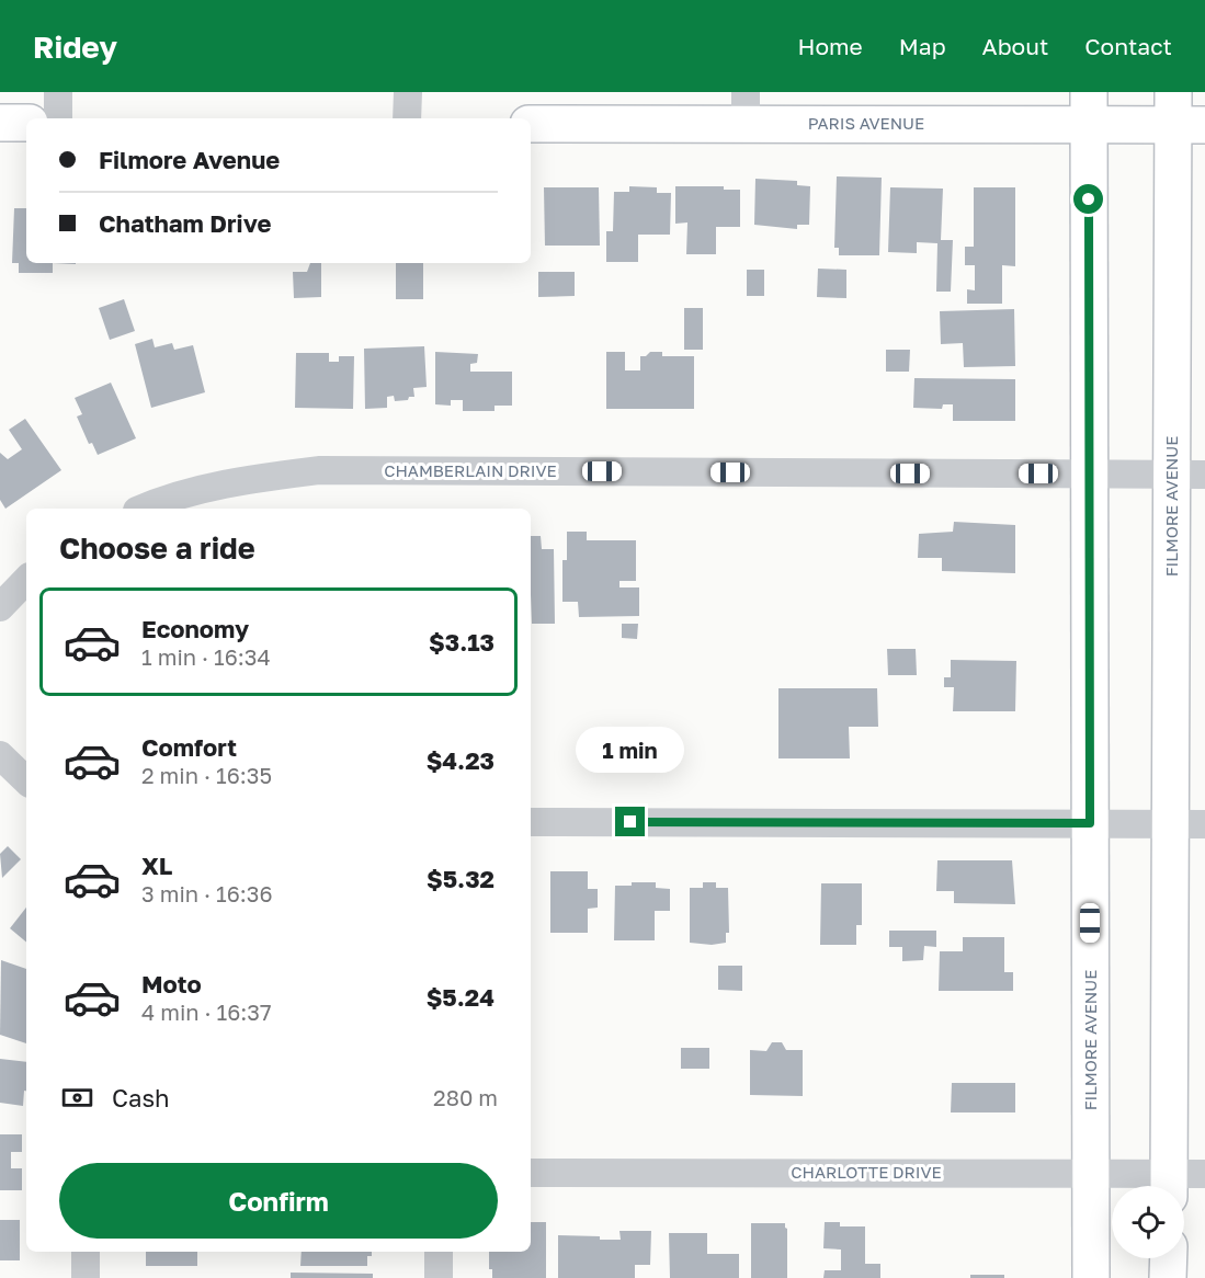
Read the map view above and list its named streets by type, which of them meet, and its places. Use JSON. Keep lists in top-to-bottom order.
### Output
{
  "streets": {
    "street": [
      "PARIS AVENUE",
      "CHAMBERLAIN DRIVE",
      "FILMORE AVENUE",
      "CHARLOTTE DRIVE"
    ]
  },
  "crossings": [
    ["PARIS AVENUE", "FILMORE AVENUE"],
    ["CHAMBERLAIN DRIVE", "FILMORE AVENUE"],
    ["FILMORE AVENUE", "CHARLOTTE DRIVE"]
  ],
  "page": {
    "header": "Ridey",
    "nav": [
      "Home",
      "Map",
      "About",
      "Contact"
    ],
    "banner": ["Filmore Avenue", "Chatham Drive"],
    "heading": "Choose a ride",
    "list": [
      {
        "name": "Economy",
        "note": "1 min · 16:34",
        "value": "$3.13"
      },
      {
        "name": "Comfort",
        "note": "2 min · 16:35",
        "value": "$4.23"
      },
      {
        "name": "XL",
        "note": "3 min · 16:36",
        "value": "$5.32"
      },
      {
        "name": "Moto",
        "note": "4 min · 16:37",
        "value": "$5.24"
      }
    ],
    "bubble": "1 min",
    "pay": ["Cash", "280 m"],
    "buttons": "Confirm"
  }
}
